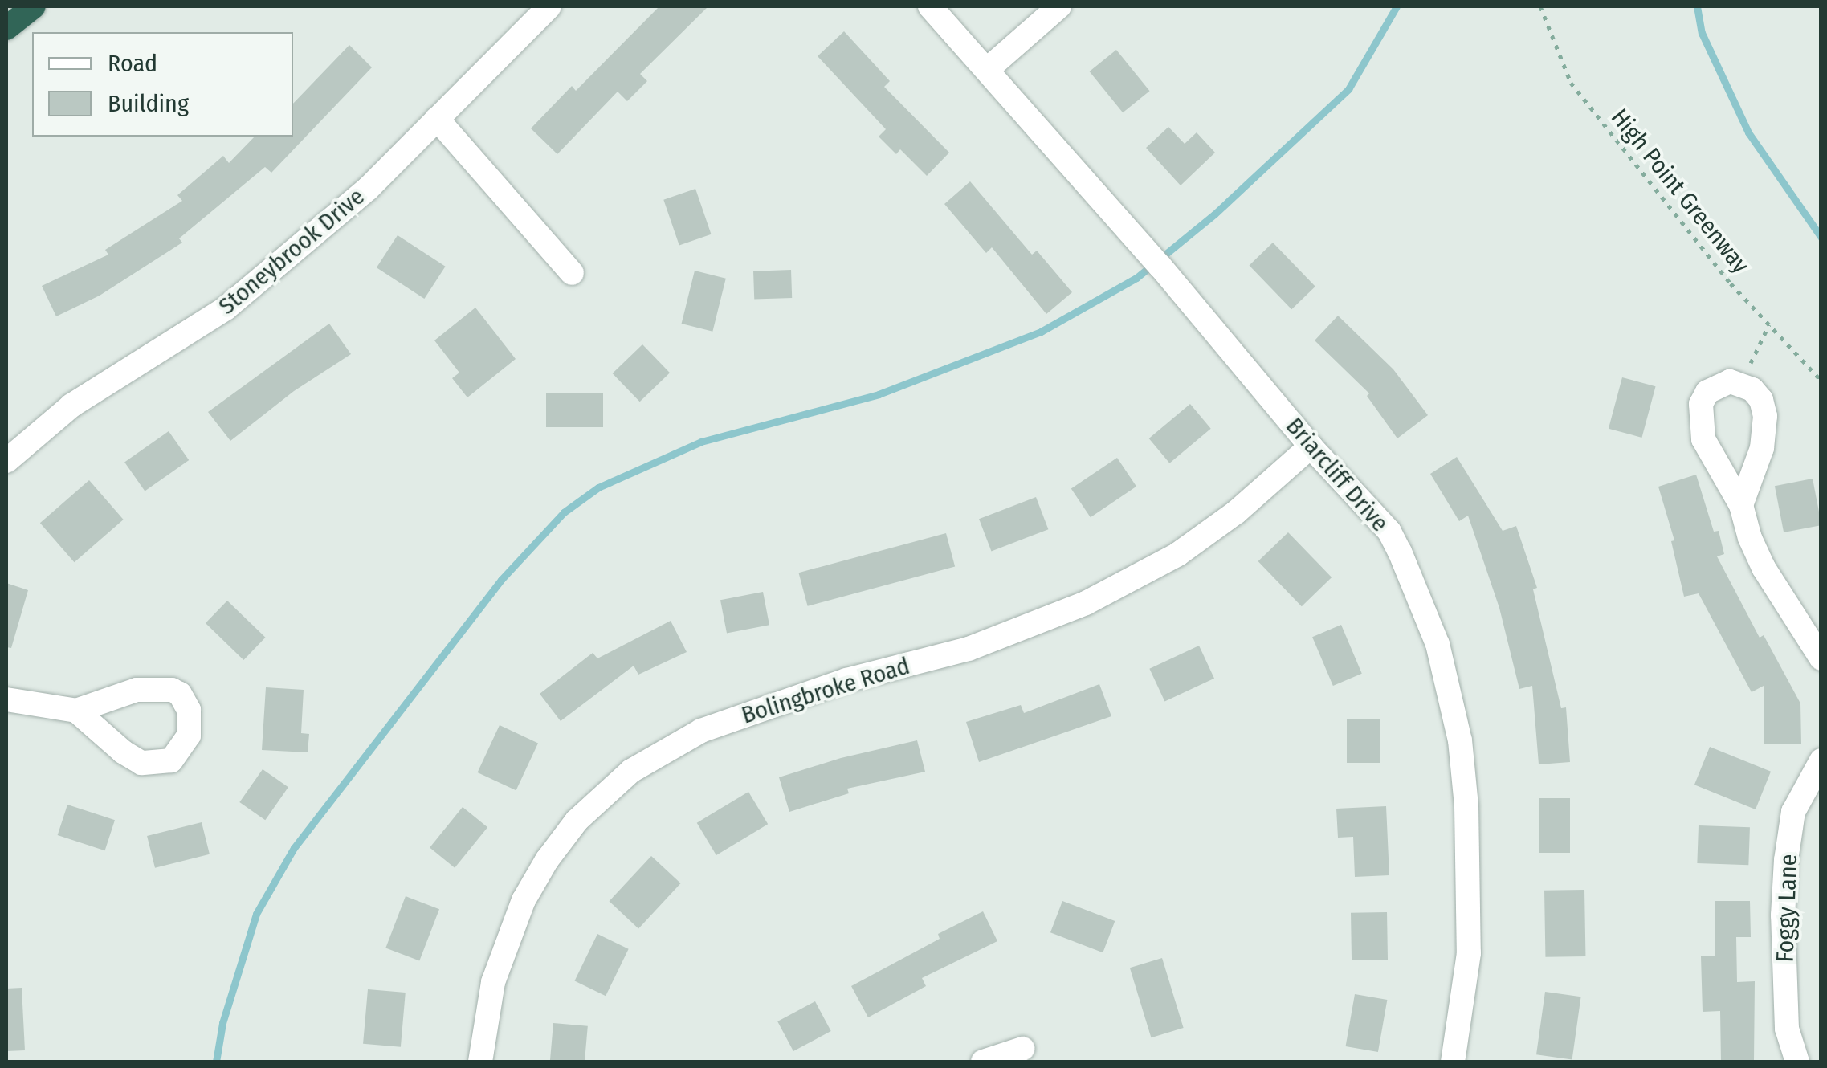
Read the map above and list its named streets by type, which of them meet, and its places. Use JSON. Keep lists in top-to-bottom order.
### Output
{
  "streets": {
    "street": [
      "Stoneybrook Drive",
      "Briarcliff Drive",
      "Bolingbroke Road",
      "Foggy Lane"
    ],
    "path": ["High Point Greenway"]
  },
  "crossings": [
    ["Briarcliff Drive", "Bolingbroke Road"]
  ],
  "legend": ["Road", "Building"]
}
